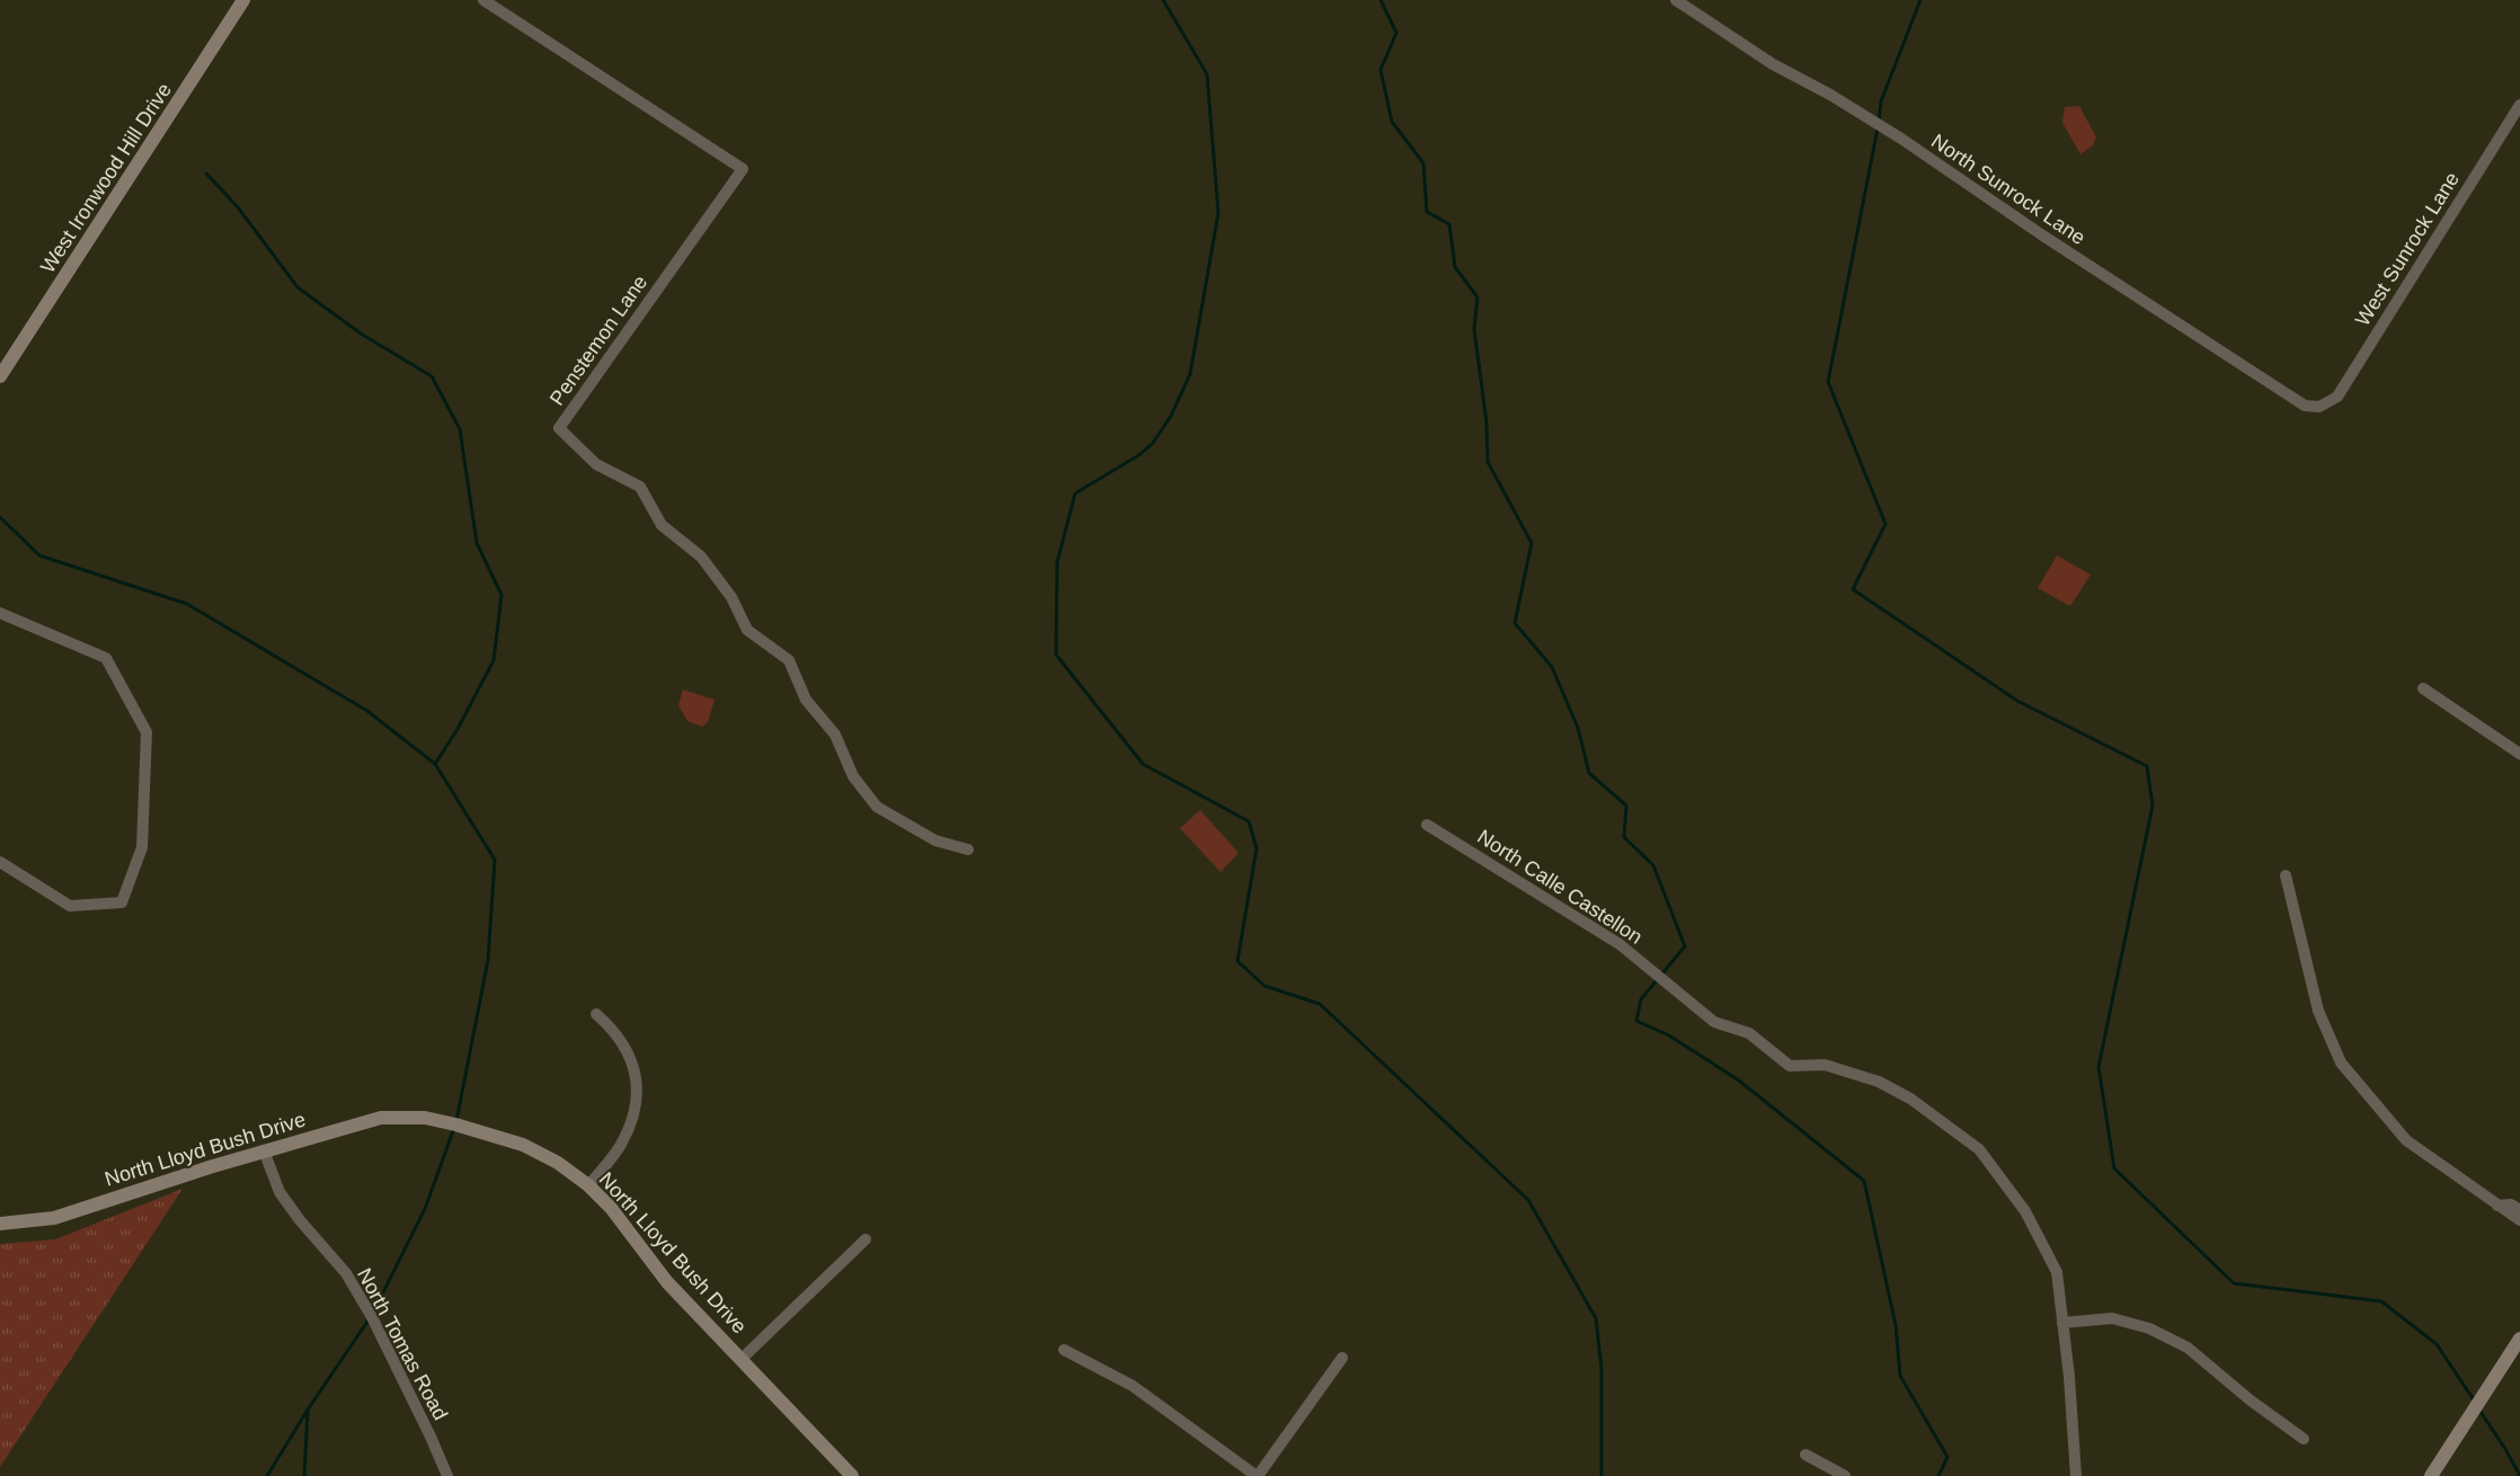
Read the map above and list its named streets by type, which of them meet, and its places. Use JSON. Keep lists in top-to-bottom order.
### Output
{
  "streets": {
    "street": [
      "West Ironwood Hill Drive",
      "North Sunrock Lane",
      "West Sunrock Lane",
      "Penstemon Lane",
      "North Calle Castellon",
      "North Lloyd Bush Drive",
      "North Tomas Road"
    ]
  },
  "crossings": [
    ["North Sunrock Lane", "West Sunrock Lane"],
    ["North Lloyd Bush Drive", "North Tomas Road"]
  ]
}
